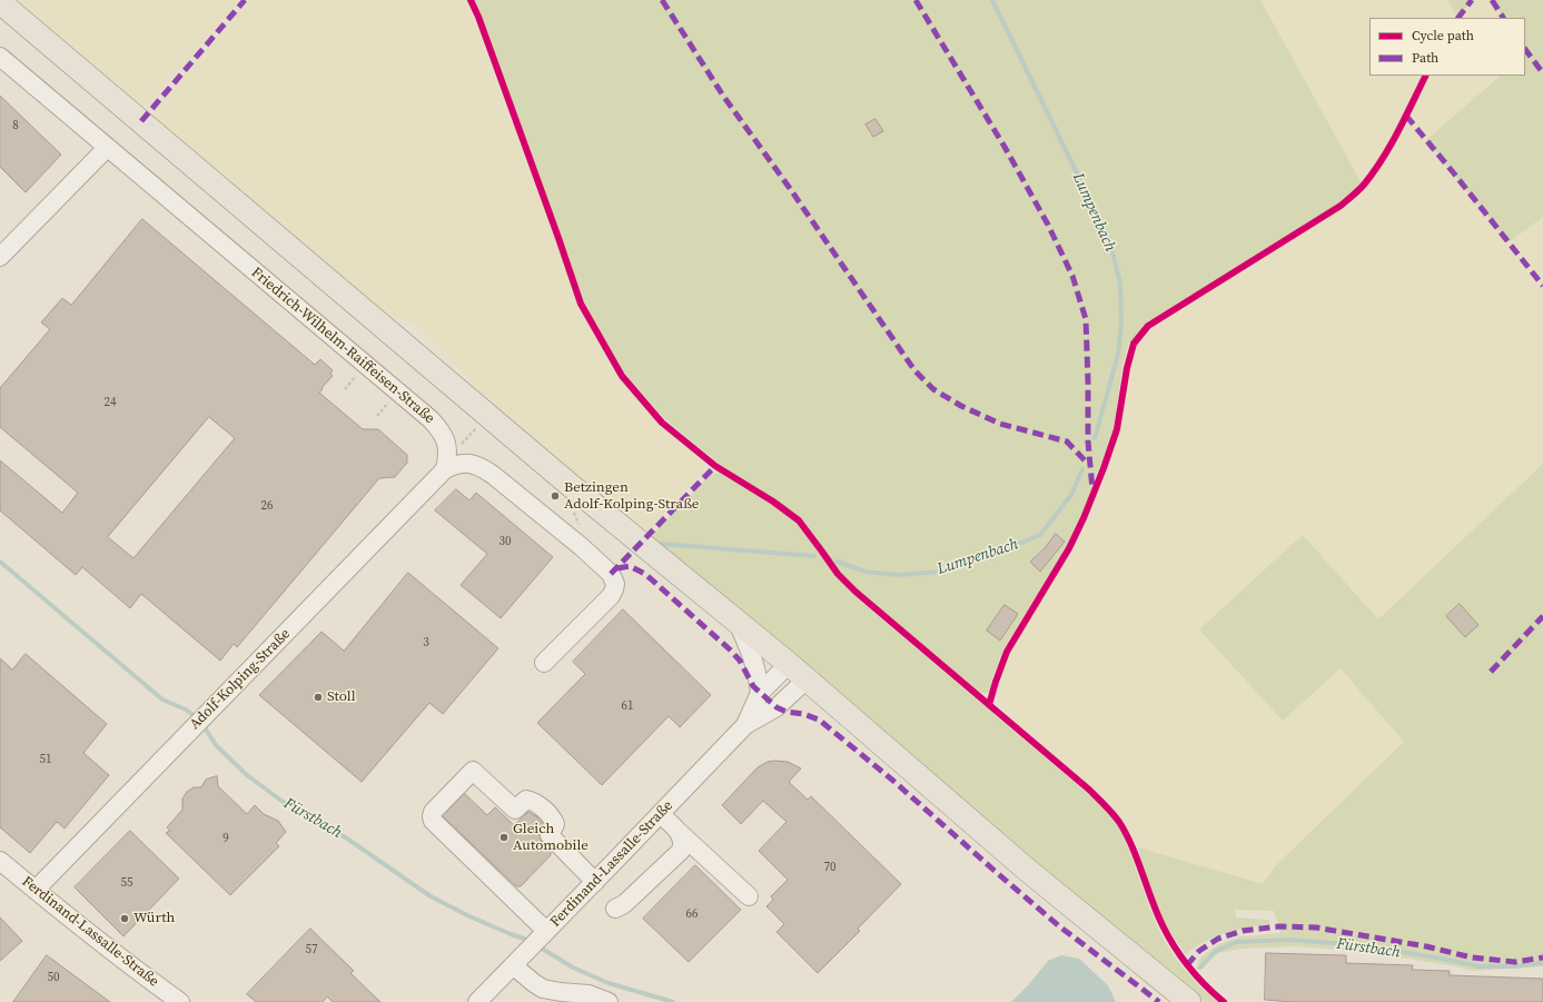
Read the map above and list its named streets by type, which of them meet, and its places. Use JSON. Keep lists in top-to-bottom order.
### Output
{
  "streets": {
    "street": ["Friedrich-Wilhelm-Raiffeisen-Straße", "Adolf-Kolping-Straße", "Ferdinand-Lassalle-Straße"]
  },
  "crossings": [
    ["Friedrich-Wilhelm-Raiffeisen-Straße", "Adolf-Kolping-Straße"],
    ["Adolf-Kolping-Straße", "Ferdinand-Lassalle-Straße"]
  ],
  "water": ["Lumpenbach", "Fürstbach"],
  "places": [
    "Betzingen Adolf-Kolping-Straße",
    "Stoll",
    "Gleich Automobile",
    "Würth"
  ],
  "house_numbers": [
    "8",
    "24",
    "26",
    "30",
    "3",
    "61",
    "51",
    "9",
    "70",
    "55",
    "66",
    "57",
    "50"
  ],
  "legend": ["Cycle path", "Path"]
}
